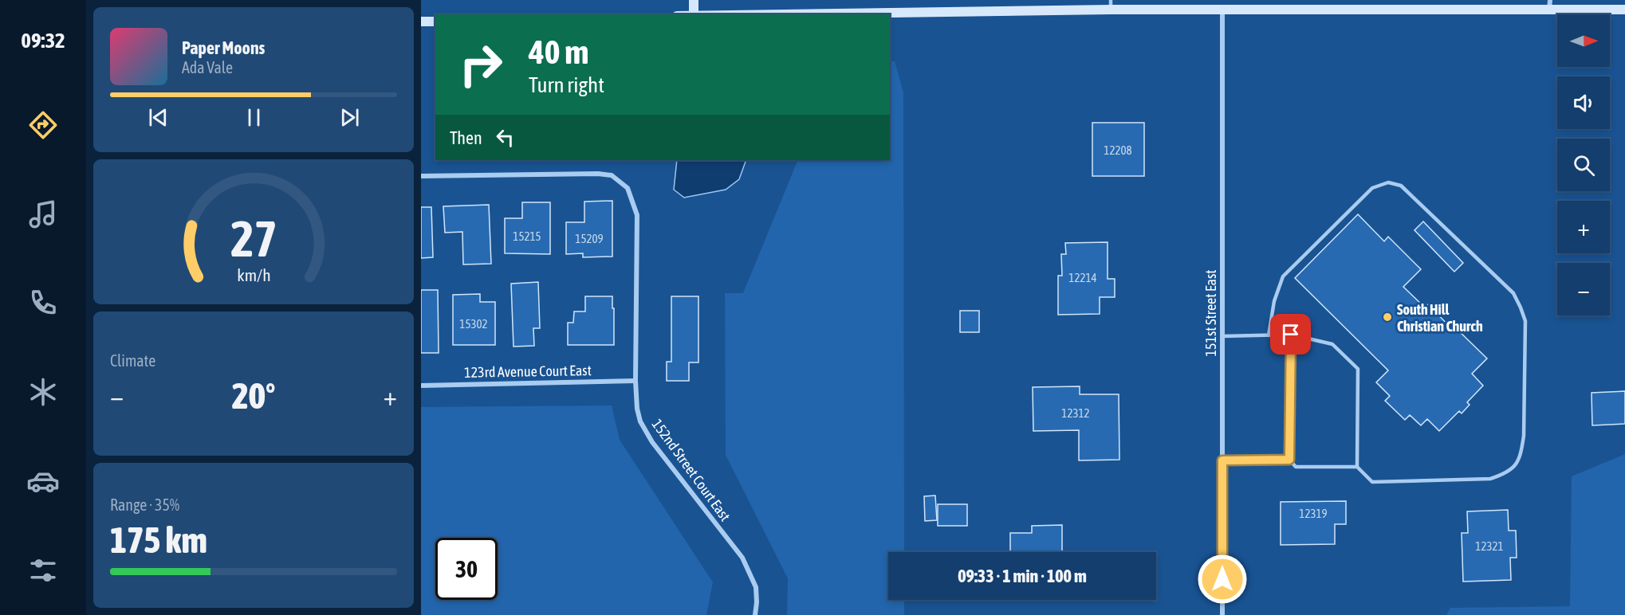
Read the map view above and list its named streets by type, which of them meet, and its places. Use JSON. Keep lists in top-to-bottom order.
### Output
{
  "streets": {
    "street": ["151st Street East", "123rd Avenue Court East", "152nd Street Court East"]
  },
  "crossings": [
    ["123rd Avenue Court East", "152nd Street Court East"]
  ],
  "places": ["South Hill Christian Church"],
  "house_numbers": [
    "12208",
    "15215",
    "15209",
    "12214",
    "15302",
    "12312",
    "12319",
    "12321"
  ],
  "north": "right",
  "page": {
    "tabs": "09:32",
    "map_buttons": ["+", "−"],
    "turn": ["40 m", "Turn right"],
    "song": ["Paper Moons", "Ada Vale"],
    "then": "Then",
    "tile": [
      "Climate",
      ["Range · 35%", "175 km"]
    ],
    "heat": ["−", "20°", "+"],
    "limit": "30",
    "trip": "09:33 · 1 min · 100 m",
    "gauge": ["27", "km/h"]
  }
}
